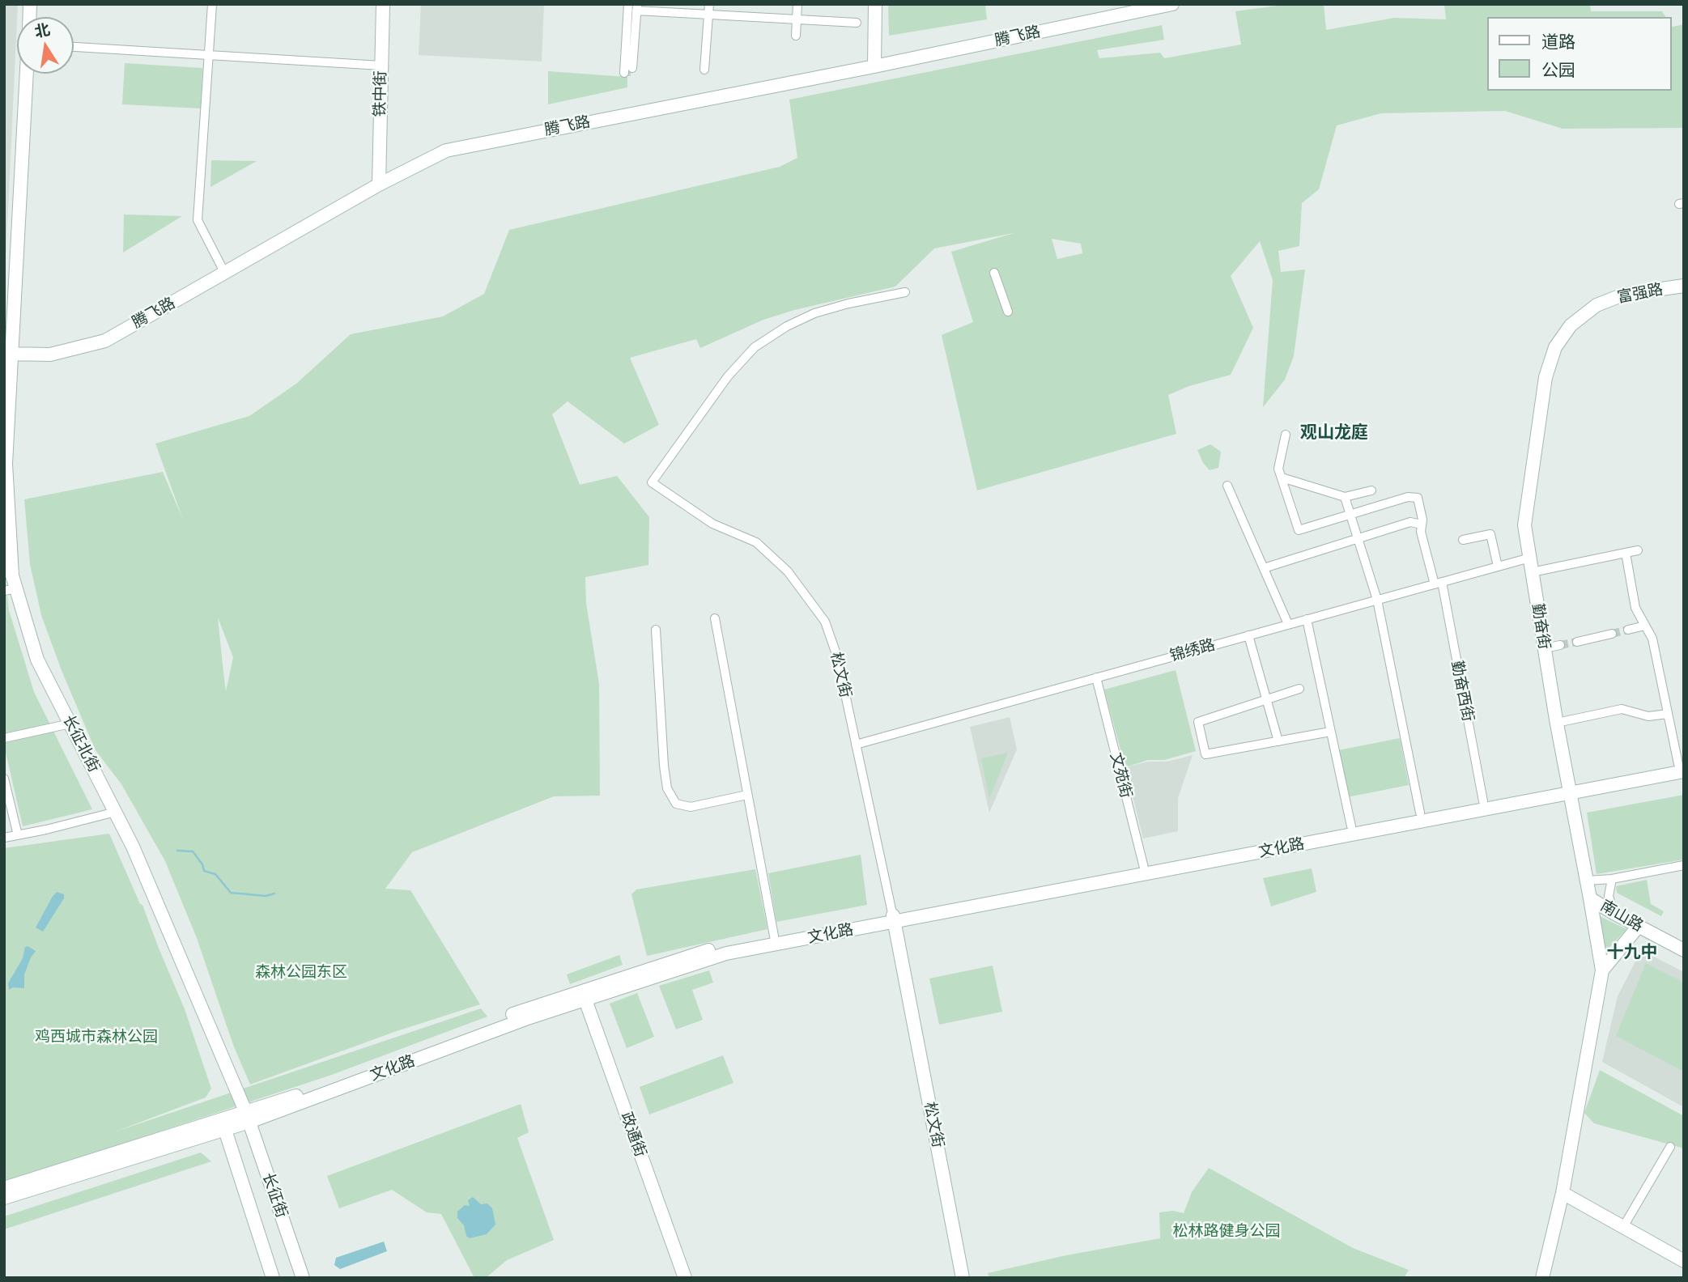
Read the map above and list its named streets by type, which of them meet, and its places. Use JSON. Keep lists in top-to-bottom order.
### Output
{
  "streets": {
    "main road": [
      "腾飞路",
      "铁中街",
      "富强路",
      "勤奋街",
      "松文街",
      "长征北街",
      "文化路",
      "南山路",
      "政通街",
      "长征街"
    ],
    "street": ["锦绣路", "勤奋西街", "文苑街"]
  },
  "crossings": [
    ["腾飞路", "铁中街"],
    ["腾飞路", "长征北街"],
    ["富强路", "勤奋街"],
    ["勤奋街", "锦绣路"],
    ["勤奋街", "文化路"],
    ["勤奋街", "南山路"],
    ["锦绣路", "松文街"],
    ["锦绣路", "勤奋西街"],
    ["锦绣路", "文苑街"],
    ["松文街", "文化路"],
    ["勤奋西街", "文化路"],
    ["长征北街", "文化路"],
    ["长征北街", "长征街"],
    ["文苑街", "文化路"],
    ["文化路", "政通街"],
    ["文化路", "长征街"]
  ],
  "districts": ["观山龙庭", "十九中"],
  "parks": ["森林公园东区", "鸡西城市森林公园", "松林路健身公园"],
  "legend": ["道路", "公园"],
  "north": "top"
}
